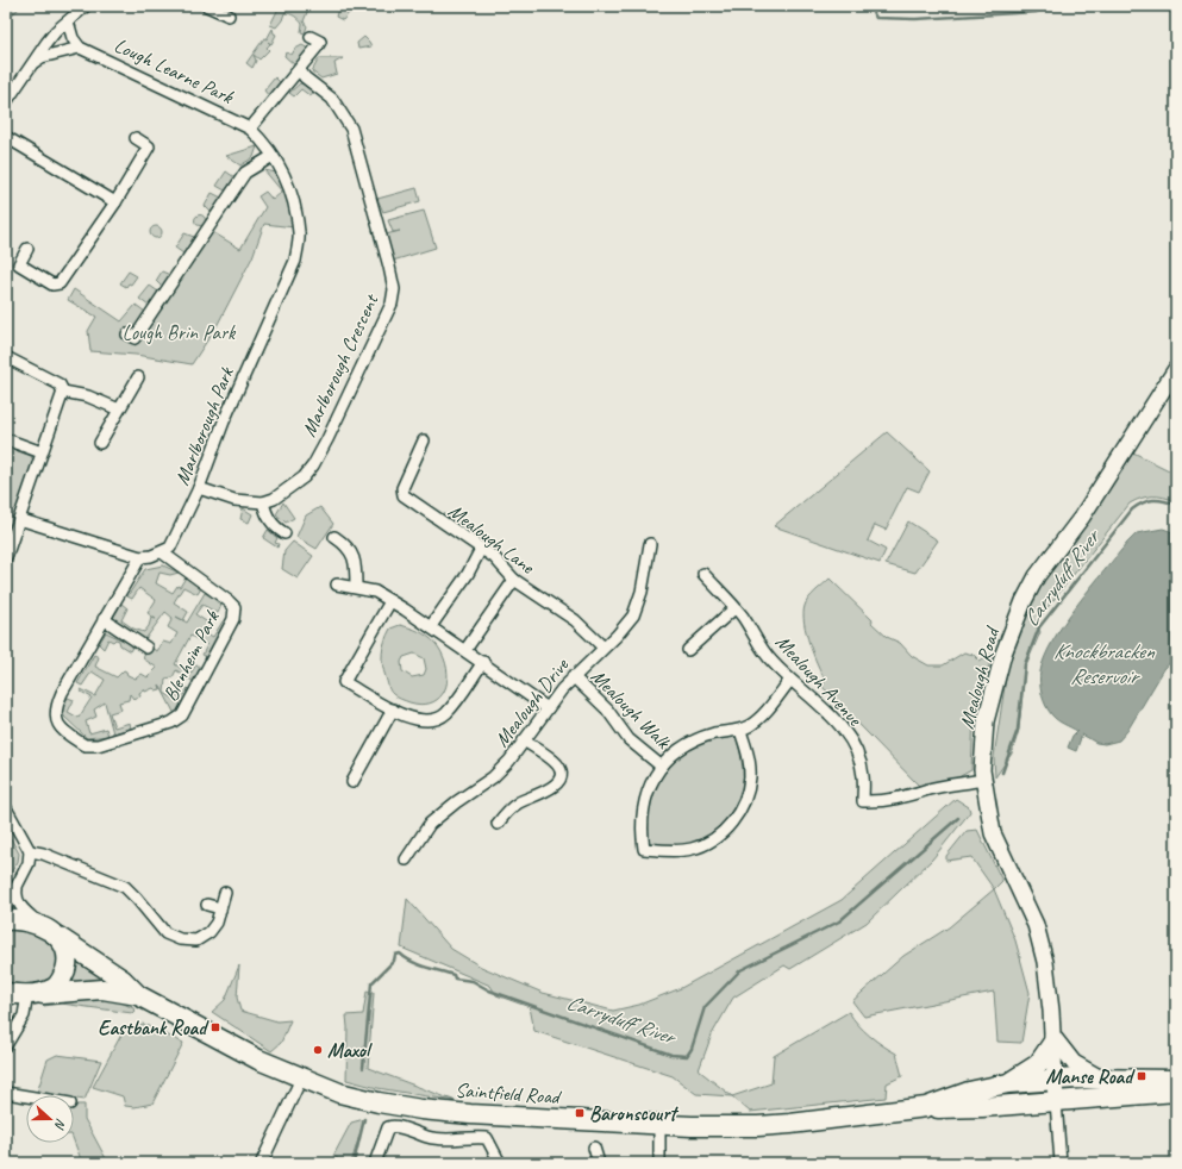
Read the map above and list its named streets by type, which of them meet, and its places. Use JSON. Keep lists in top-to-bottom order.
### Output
{
  "streets": {
    "highway": ["Saintfield Road"],
    "street": [
      "Lough Learne Park",
      "Marlborough Crescent",
      "Marlborough Park",
      "Mealough Lane",
      "Blenheim Park",
      "Mealough Road",
      "Mealough Avenue",
      "Mealough Drive",
      "Mealough Walk"
    ]
  },
  "crossings": [
    ["Lough Learne Park", "Marlborough Park"],
    ["Marlborough Park", "Blenheim Park"],
    ["Mealough Lane", "Mealough Drive"],
    ["Mealough Road", "Mealough Avenue"],
    ["Mealough Road", "Saintfield Road"],
    ["Mealough Drive", "Mealough Walk"]
  ],
  "water": ["Carryduff River", "Knockbracken Reservoir"],
  "parks": ["Lough Brin Park"],
  "places": {
    "transit": ["Eastbank Road", "Manse Road", "Baronscourt"],
    "other": ["Maxol"]
  },
  "north": "right"
}
